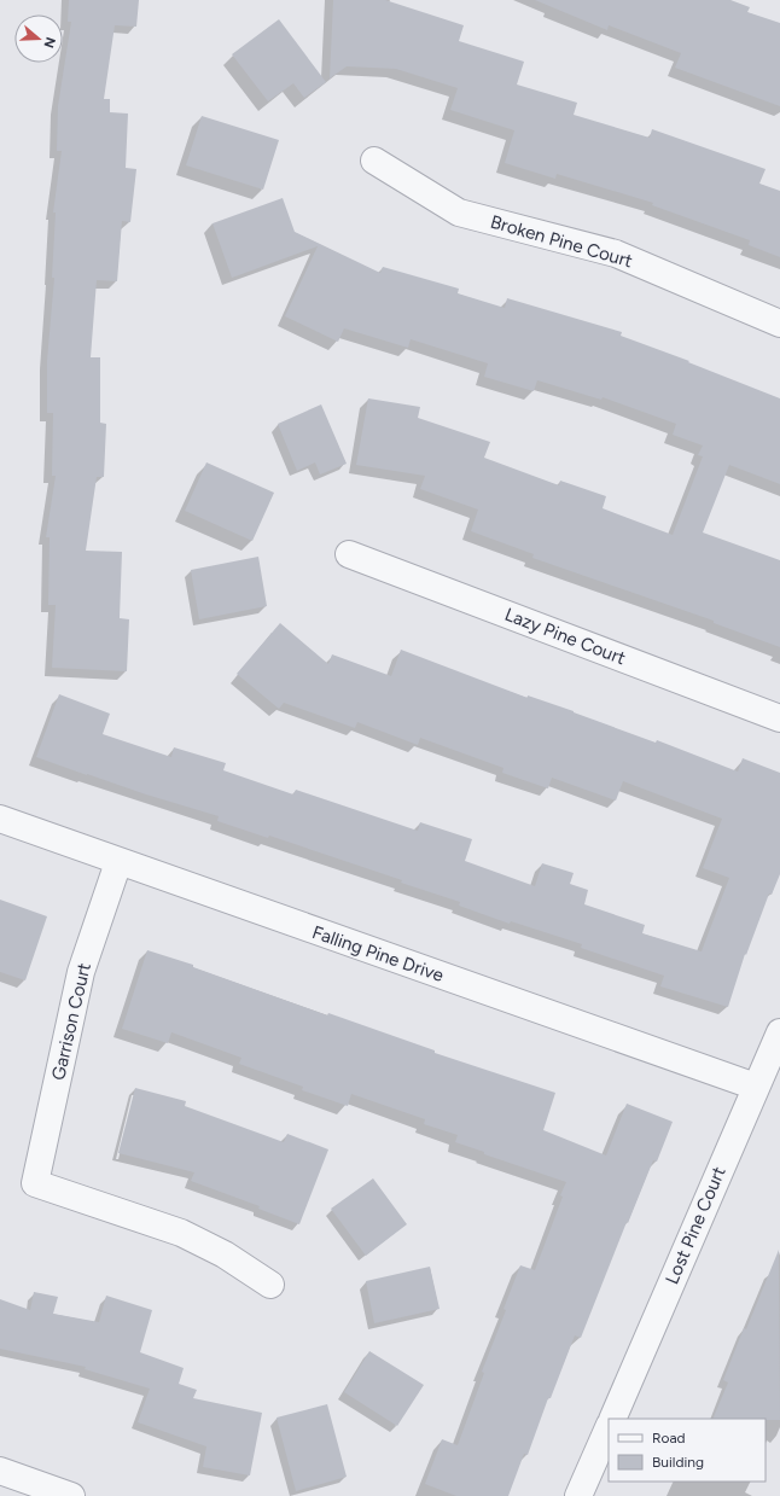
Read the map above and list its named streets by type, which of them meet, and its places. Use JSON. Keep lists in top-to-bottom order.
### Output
{
  "streets": {
    "street": [
      "Broken Pine Court",
      "Lazy Pine Court",
      "Falling Pine Drive",
      "Garrison Court",
      "Lost Pine Court"
    ]
  },
  "crossings": [
    ["Falling Pine Drive", "Garrison Court"],
    ["Falling Pine Drive", "Lost Pine Court"]
  ],
  "legend": ["Road", "Building"],
  "north": "right"
}
